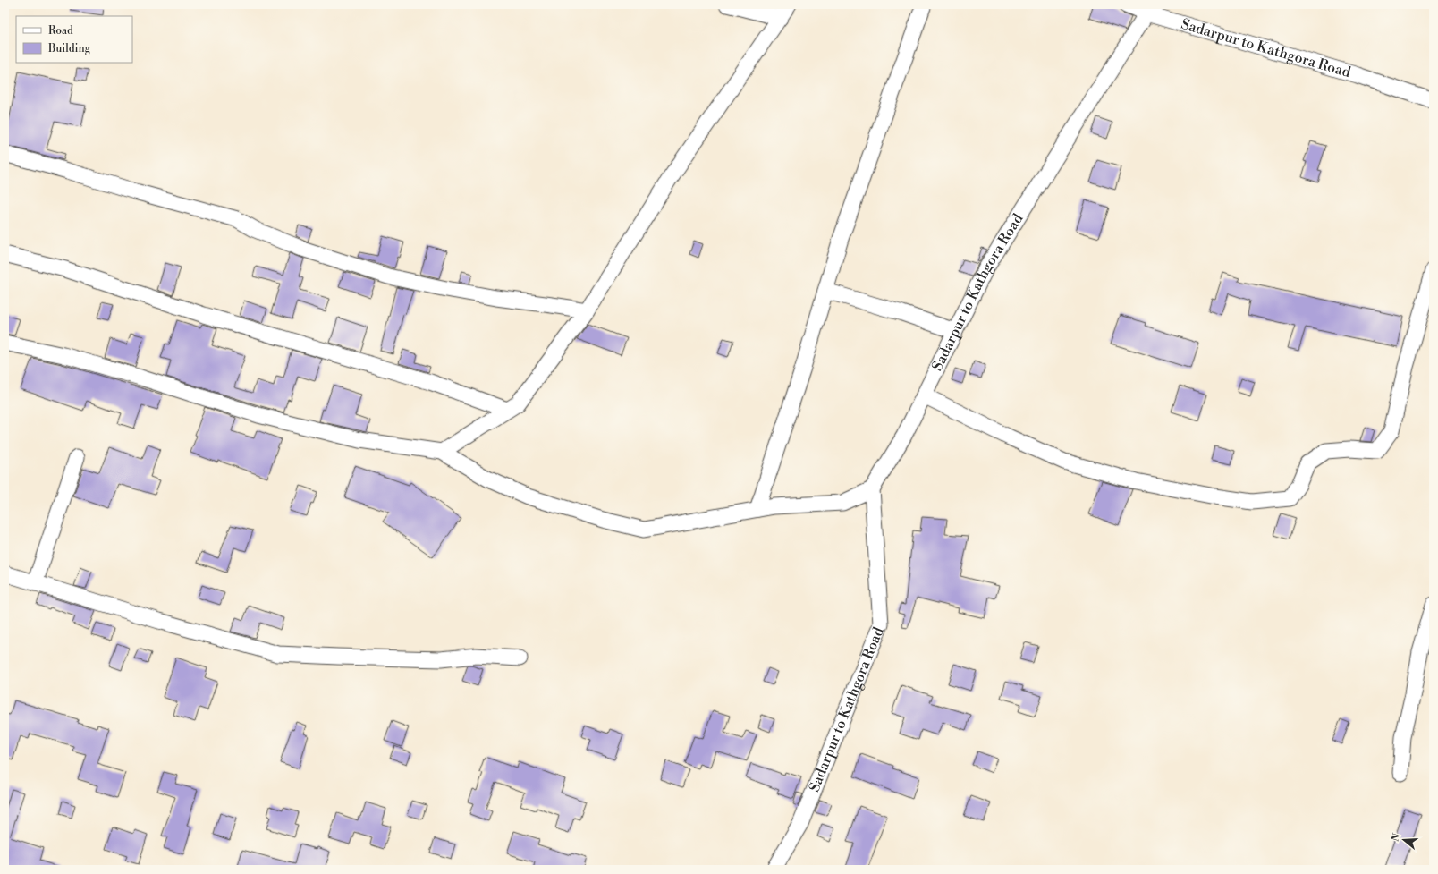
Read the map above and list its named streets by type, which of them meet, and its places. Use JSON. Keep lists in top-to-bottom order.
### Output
{
  "streets": {
    "street": ["Sadarpur to Kathgora Road"]
  },
  "legend": ["Road", "Building"],
  "north": "left"
}
